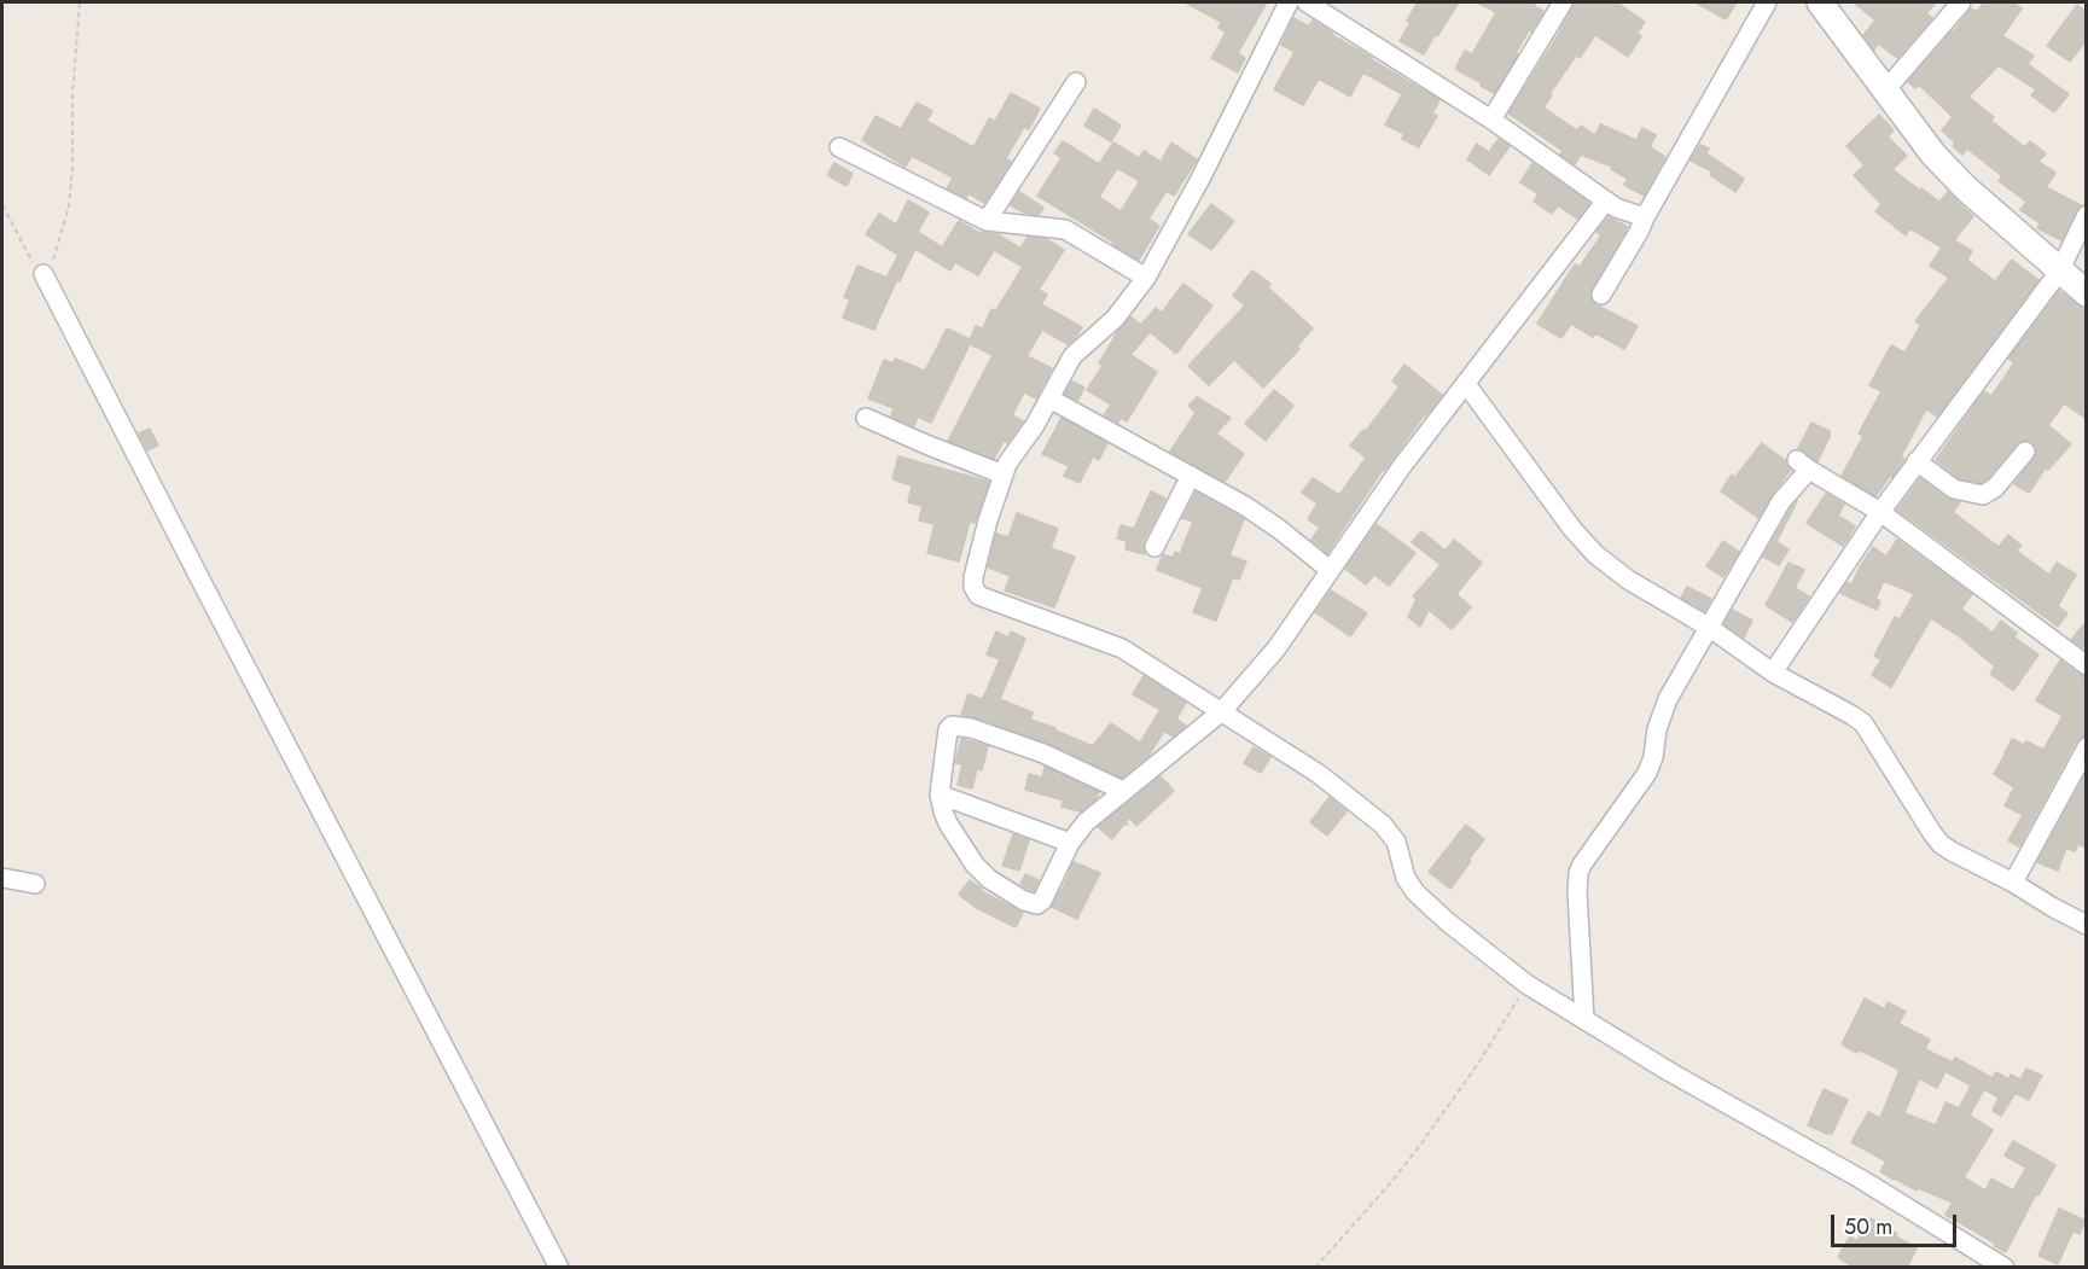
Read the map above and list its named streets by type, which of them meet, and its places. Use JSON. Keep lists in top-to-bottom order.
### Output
{
  "scale_bar": "50 m"
}
